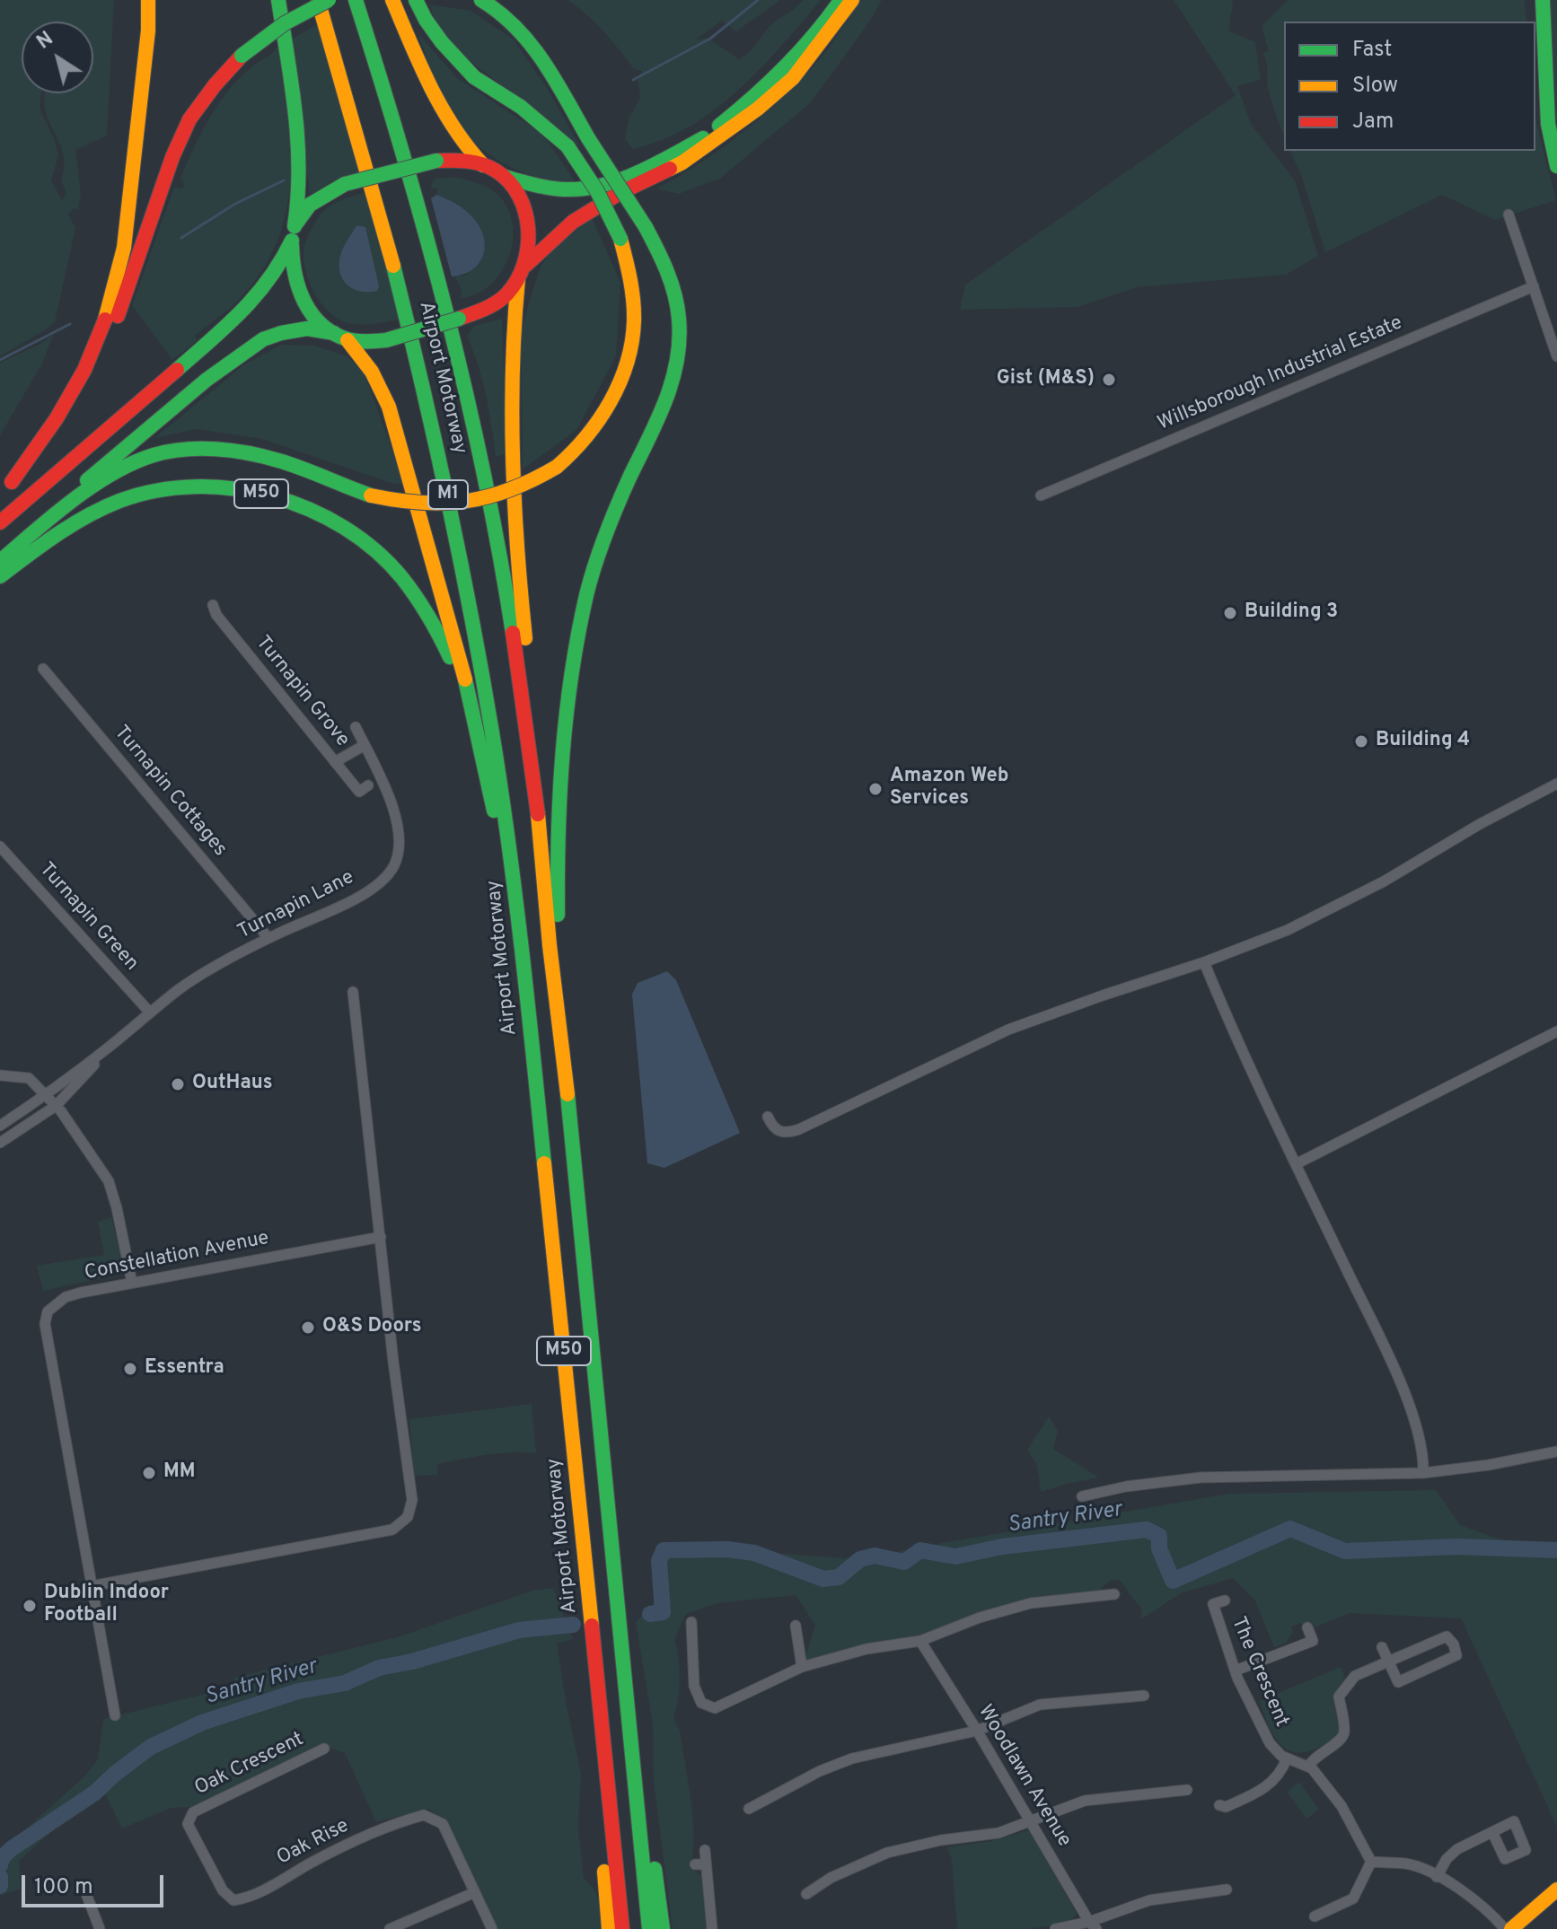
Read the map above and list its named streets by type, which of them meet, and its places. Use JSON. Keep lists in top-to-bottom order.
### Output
{
  "streets": {
    "main road": ["Airport Motorway", "M50", "M1"],
    "street": [
      "Willsborough Industrial Estate",
      "Turnapin Grove",
      "Turnapin Cottages",
      "Turnapin Lane",
      "Turnapin Green",
      "Constellation Avenue",
      "The Crescent",
      "Oak Crescent",
      "Woodlawn Avenue",
      "Oak Rise"
    ]
  },
  "crossings": [
    ["Airport Motorway", "M50"],
    ["Turnapin Cottages", "Turnapin Lane"],
    ["Turnapin Lane", "Turnapin Green"],
    ["Oak Crescent", "Oak Rise"]
  ],
  "water": ["Santry River"],
  "places": [
    "Gist (M&S)",
    "Building 3",
    "Building 4",
    "Amazon Web Services",
    "OutHaus",
    "O&S Doors",
    "Essentra",
    "MM",
    "Dublin Indoor Football"
  ],
  "legend": ["Fast", "Slow", "Jam"],
  "scale_bar": "100 m",
  "north": "top left"
}
